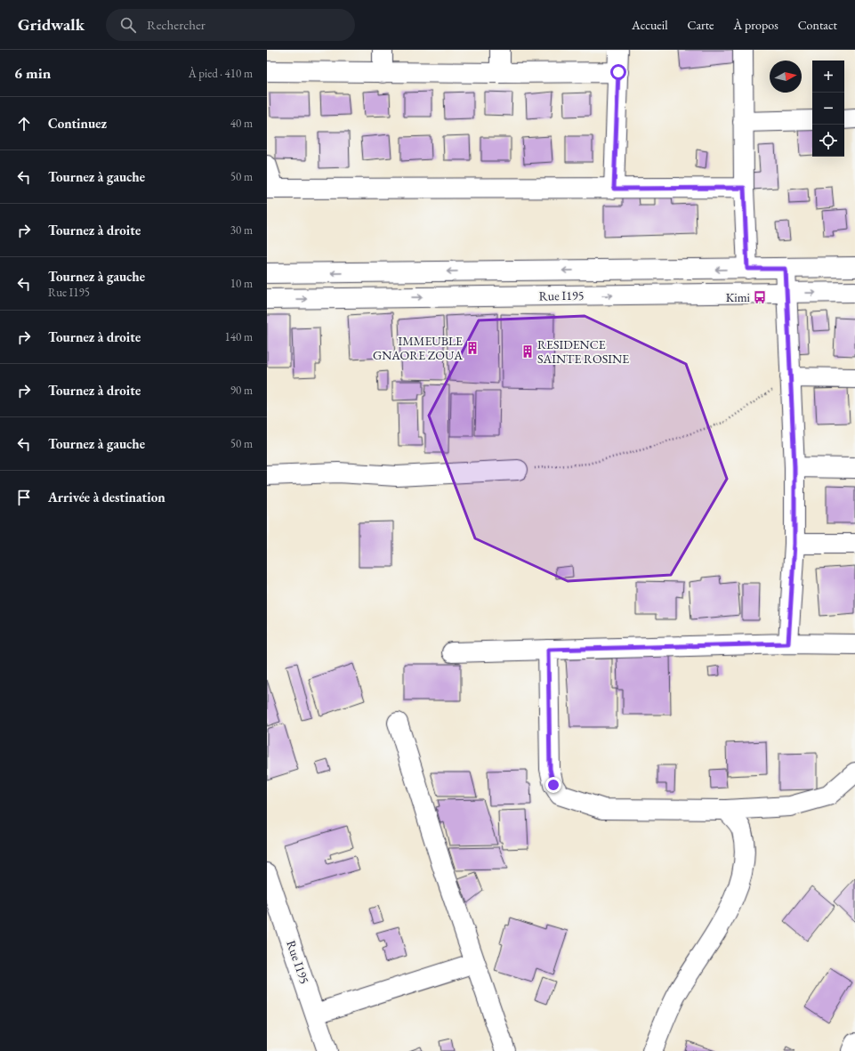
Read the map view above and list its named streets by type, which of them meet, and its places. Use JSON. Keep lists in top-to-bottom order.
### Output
{
  "streets": {
    "street": ["Rue I195"]
  },
  "places": {
    "bus stop": ["Kimi"],
    "building": ["IMMEUBLE GNAORE ZOUA", "RESIDENCE SAINTE ROSINE"]
  },
  "north": "right",
  "page": {
    "header": "Gridwalk",
    "search": "Rechercher",
    "nav": [
      "Accueil",
      "Carte",
      "À propos",
      "Contact"
    ],
    "heading": ["6 min", "À pied · 410 m"],
    "map_buttons": ["+", "−"],
    "list": [
      ["Continuez", "40 m"],
      ["Tournez à gauche", "50 m"],
      ["Tournez à droite", "30 m"],
      ["Tournez à gauche", "Rue I195", "10 m"],
      ["Tournez à droite", "140 m"],
      ["Tournez à droite", "90 m"],
      ["Tournez à gauche", "50 m"],
      "Arrivée à destination"
    ]
  }
}
